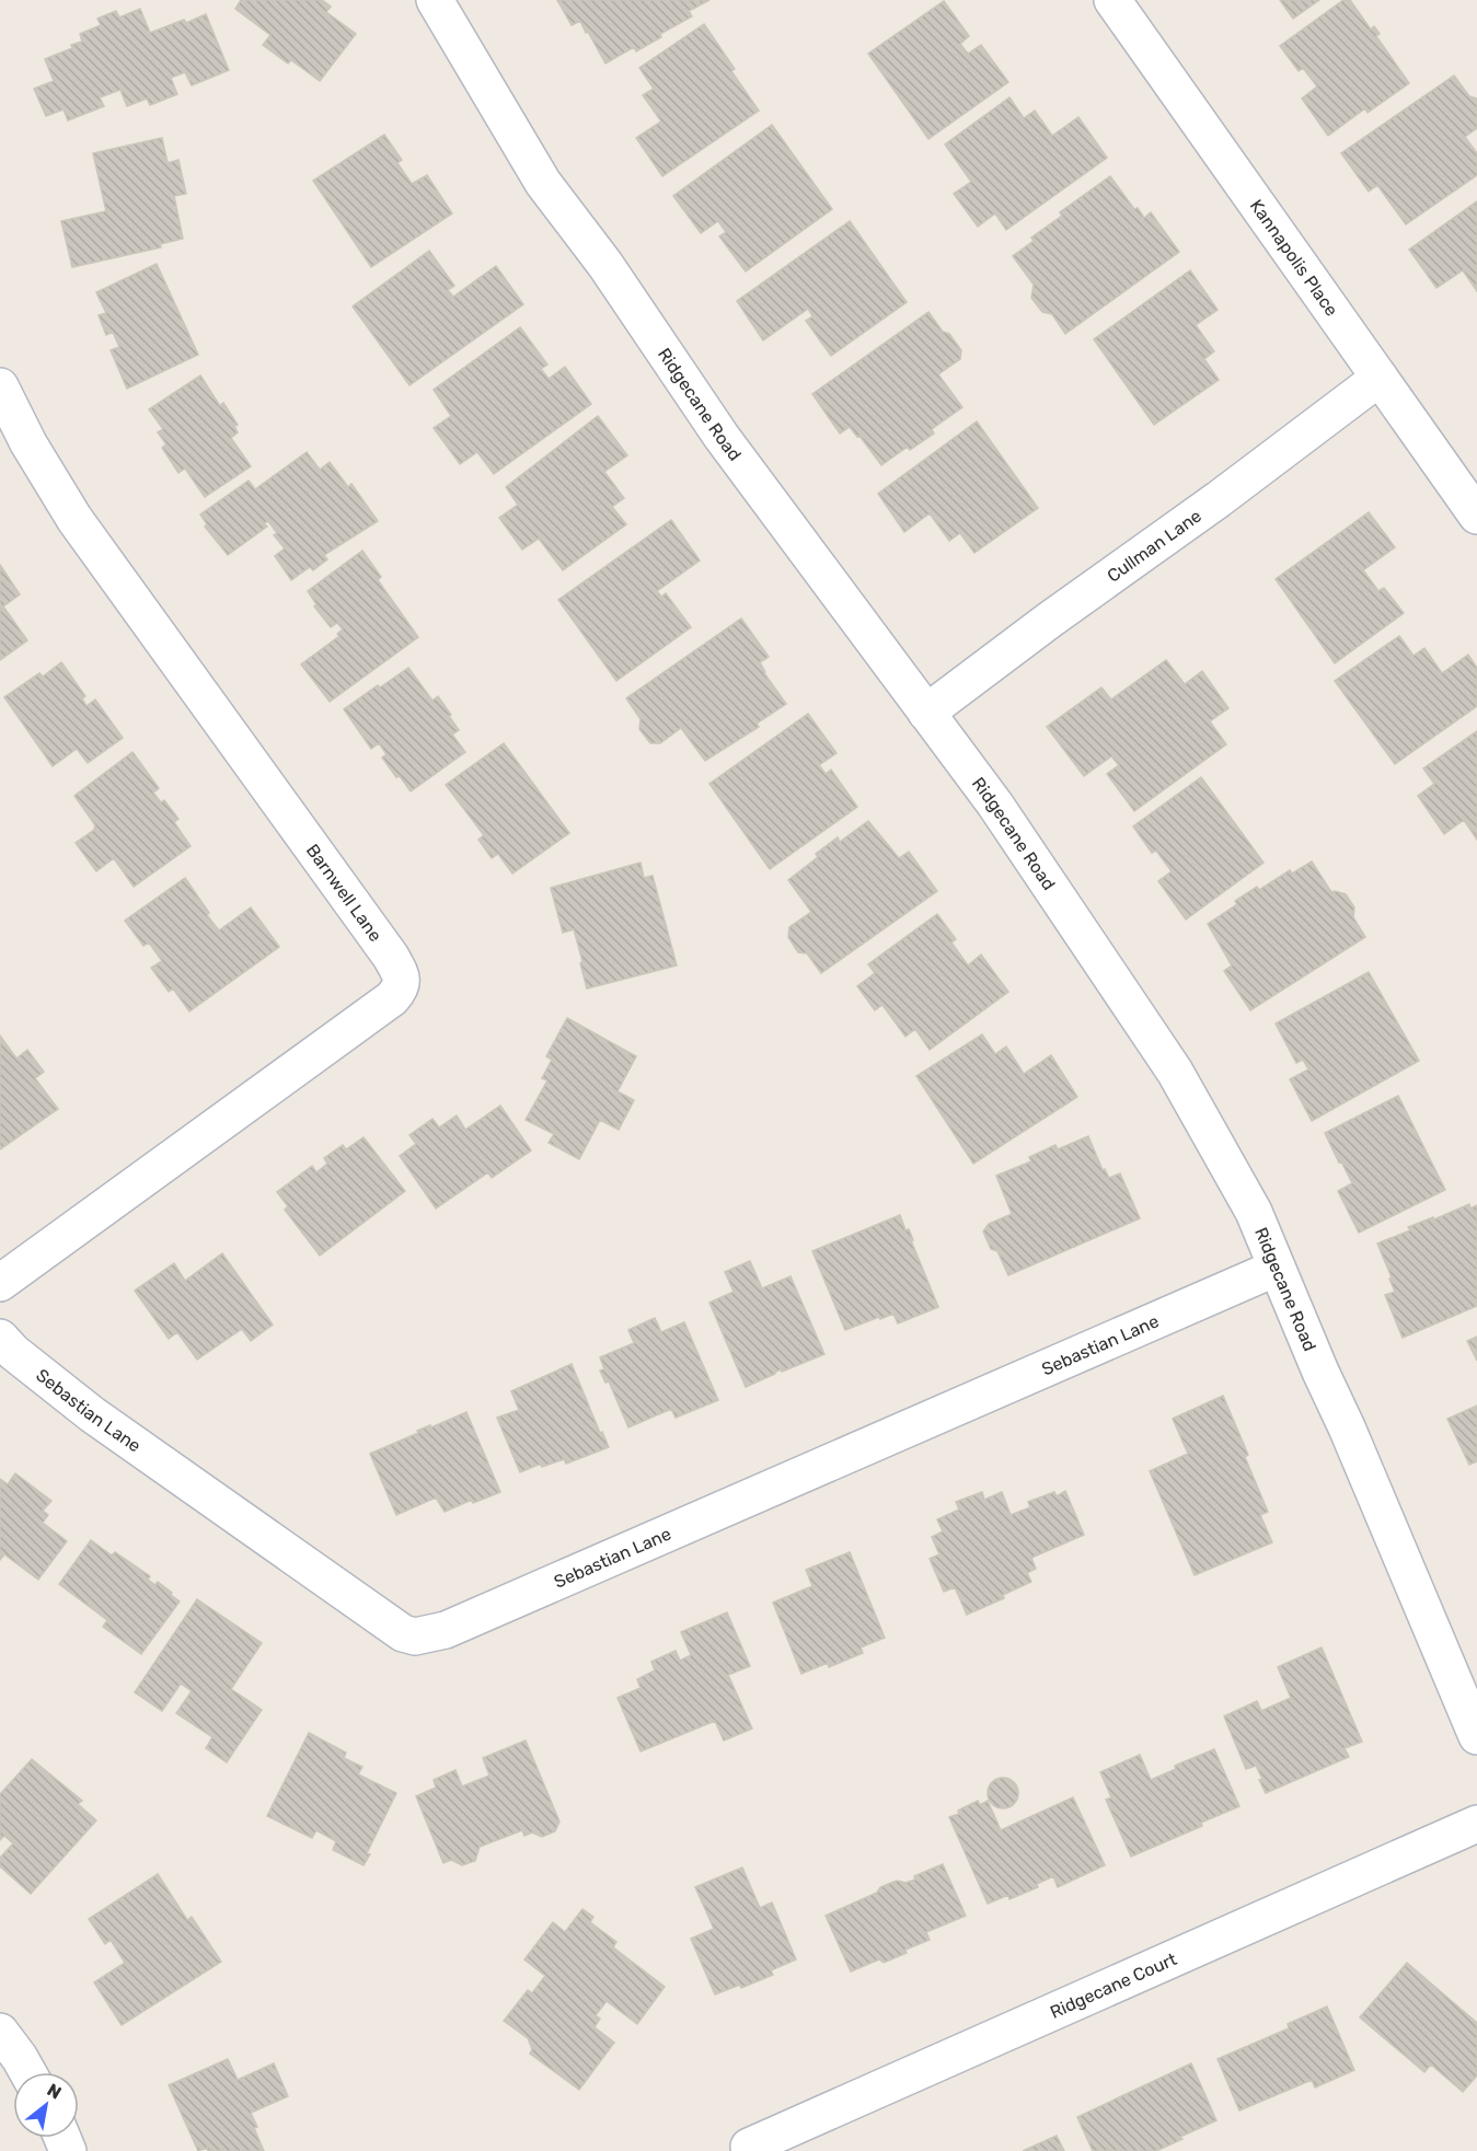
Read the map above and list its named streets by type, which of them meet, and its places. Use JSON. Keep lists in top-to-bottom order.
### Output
{
  "streets": {
    "street": [
      "Kannapolis Place",
      "Ridgecane Road",
      "Cullman Lane",
      "Barnwell Lane",
      "Sebastian Lane",
      "Ridgecane Court"
    ]
  },
  "crossings": [
    ["Kannapolis Place", "Cullman Lane"],
    ["Ridgecane Road", "Cullman Lane"],
    ["Ridgecane Road", "Sebastian Lane"]
  ],
  "north": "top right"
}
